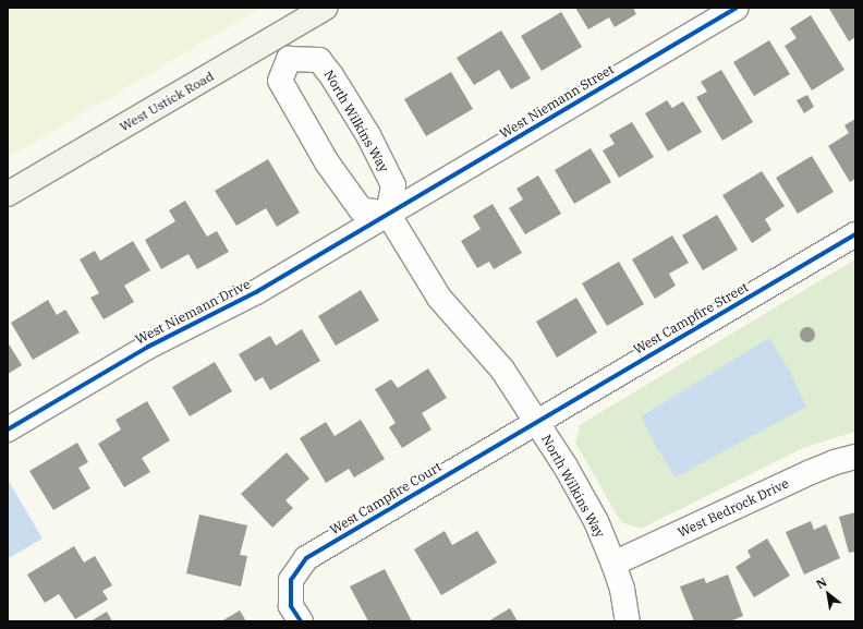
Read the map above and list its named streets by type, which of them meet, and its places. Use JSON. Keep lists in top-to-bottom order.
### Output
{
  "streets": {
    "main road": ["West Ustick Road"],
    "street": [
      "West Niemann Street",
      "North Wilkins Way",
      "West Niemann Drive",
      "West Campfire Street",
      "West Campfire Court",
      "West Bedrock Drive"
    ]
  },
  "crossings": [
    ["West Niemann Street", "North Wilkins Way"],
    ["West Niemann Street", "West Niemann Drive"],
    ["North Wilkins Way", "West Niemann Drive"],
    ["North Wilkins Way", "West Campfire Street"],
    ["North Wilkins Way", "West Campfire Court"],
    ["North Wilkins Way", "West Bedrock Drive"],
    ["West Campfire Street", "West Campfire Court"]
  ],
  "north": "top left"
}
